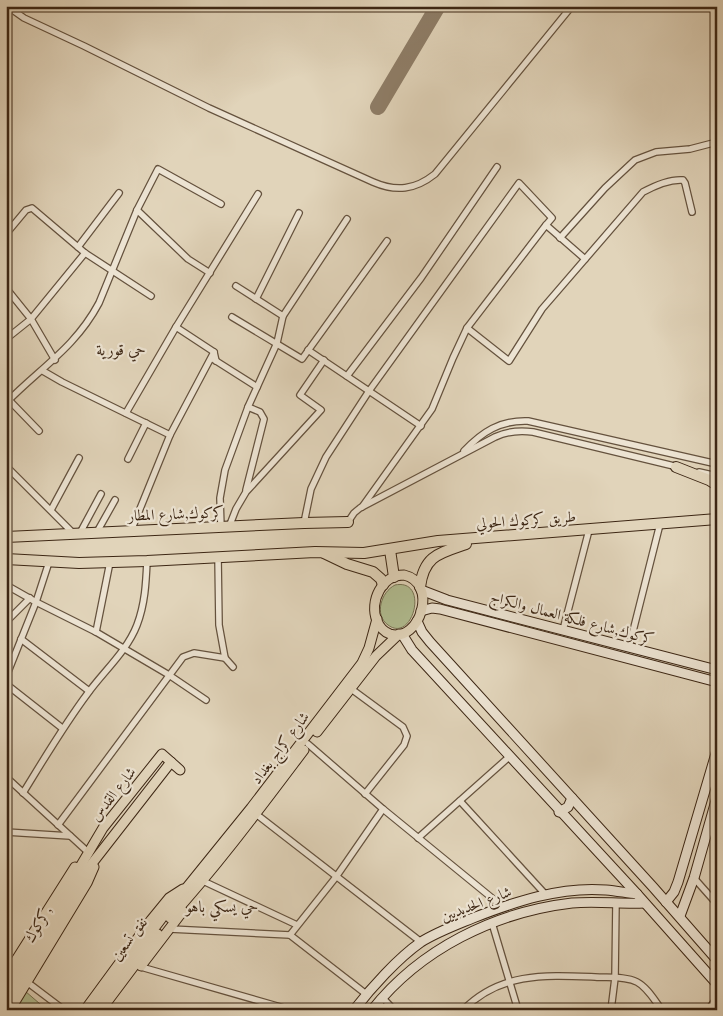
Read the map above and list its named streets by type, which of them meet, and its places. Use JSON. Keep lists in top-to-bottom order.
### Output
{
  "streets": {
    "highway": ["كركوك,شارع المطار", "طريق كركوك الحولي"],
    "main road": [
      "شارع كراج بغداد",
      "شارع القدس",
      "كركوك,",
      "نفق تسعين"
    ],
    "street": ["كركوك,شارع فلكة العمال والكراج", "شارع الحديديين"]
  },
  "crossings": [
    ["كركوك,شارع فلكة العمال والكراج", "شارع كراج بغداد"],
    ["شارع كراج بغداد", "نفق تسعين"],
    ["شارع القدس", "كركوك,"]
  ],
  "districts": ["حي قورية", "حي يسكي باهو"]
}
